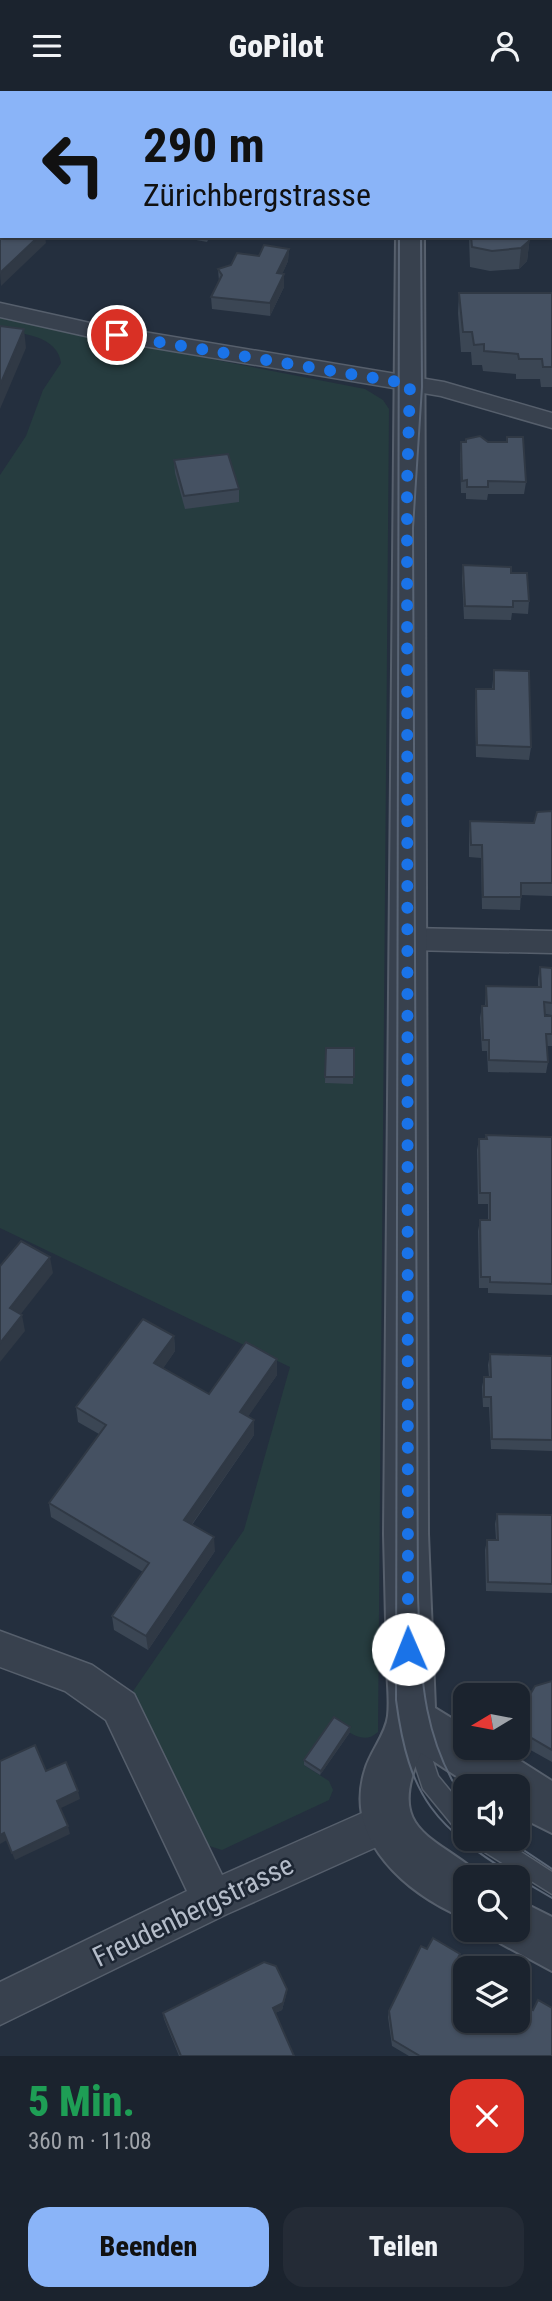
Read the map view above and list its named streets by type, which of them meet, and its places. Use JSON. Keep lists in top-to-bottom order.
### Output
{
  "streets": {
    "street": ["Freudenbergstrasse"]
  },
  "north": "left",
  "page": {
    "header": "GoPilot",
    "turn": ["290 m", "Zürichbergstrasse"],
    "heading": ["5 Min.", "360 m · 11:08"],
    "buttons": ["Beenden", "Teilen"]
  }
}
